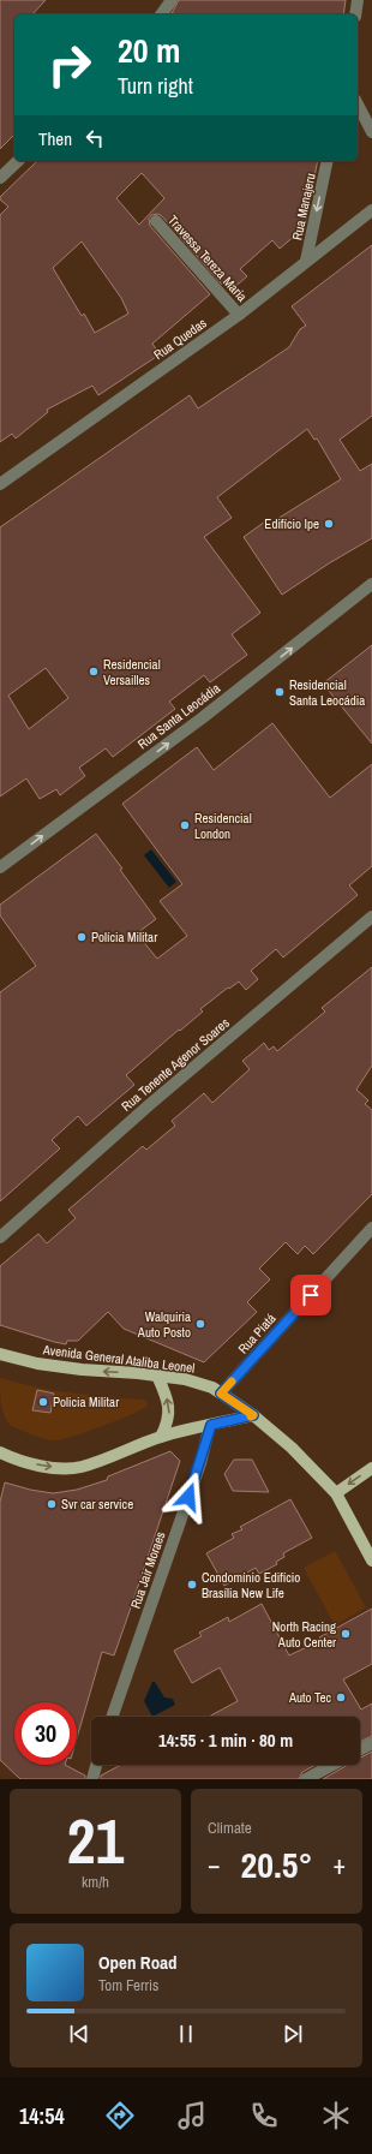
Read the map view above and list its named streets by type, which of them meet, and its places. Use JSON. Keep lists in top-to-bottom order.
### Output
{
  "streets": {
    "main road": ["Avenida General Ataliba Leonel"],
    "street": [
      "Rua Manajeru",
      "Travessa Tereza Maria",
      "Rua Quedas",
      "Rua Santa Leocádia",
      "Rua Tenente Agenor Soares",
      "Rua Piatá",
      "Rua Jair Moraes"
    ]
  },
  "crossings": [
    ["Rua Manajeru", "Rua Quedas"],
    ["Travessa Tereza Maria", "Rua Quedas"],
    ["Rua Piatá", "Avenida General Ataliba Leonel"]
  ],
  "one_way": ["Rua Manajeru", "Rua Santa Leocádia"],
  "places": [
    "Edifício Ipe",
    "Residencial Versailles",
    "Residencial Santa Leocádia",
    "Residencial London",
    "Polícia Militar",
    "Walquiria Auto Posto",
    "Policia Militar",
    "Svr car service",
    "Condomínio Edifício Brasília New Life",
    "North Racing Auto Center",
    "Auto Tec"
  ],
  "page": {
    "turn": ["20 m", "Turn right"],
    "then": "Then",
    "limit": "30",
    "trip": "14:55 · 1 min · 80 m",
    "tile": [
      ["21", "km/h"],
      "Climate"
    ],
    "heat": ["−", "20.5°", "+"],
    "song": ["Open Road", "Tom Ferris"],
    "tabs": "14:54"
  }
}
